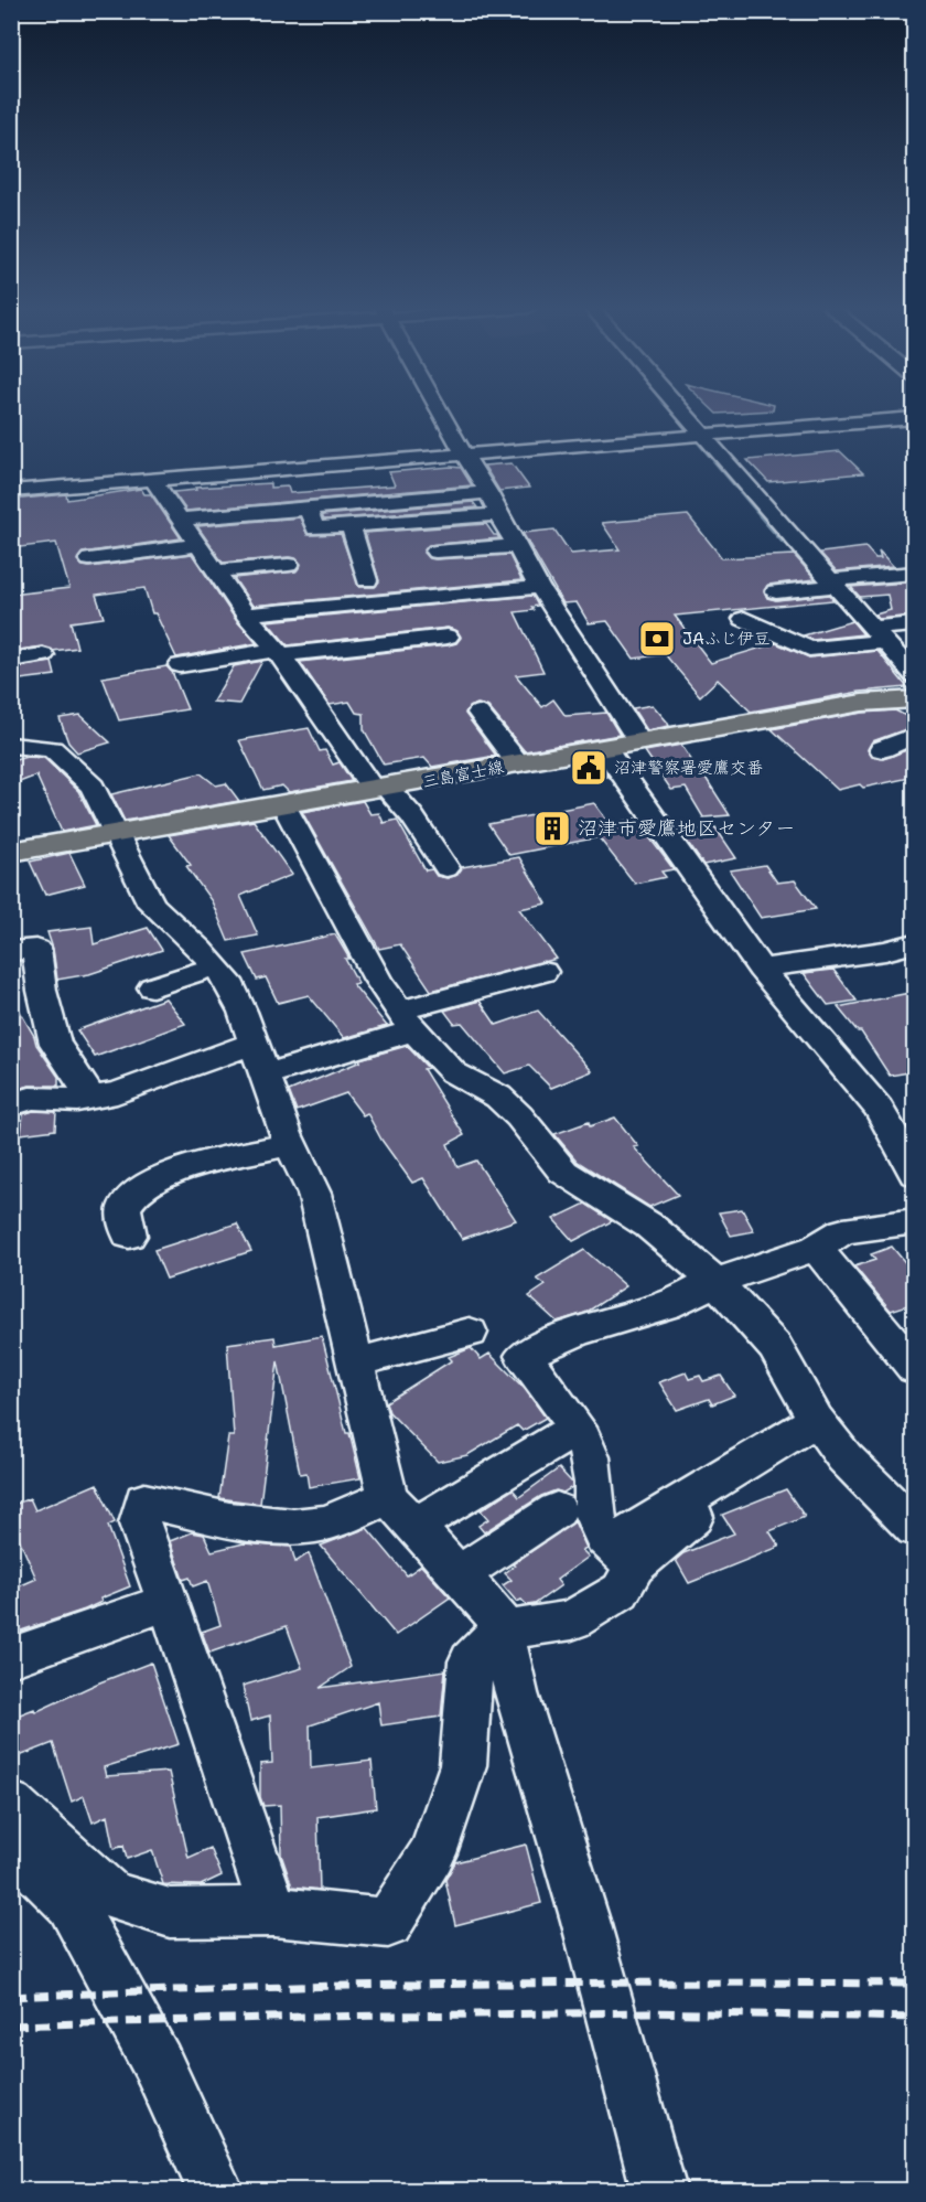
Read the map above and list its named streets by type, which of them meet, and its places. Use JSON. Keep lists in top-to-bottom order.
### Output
{
  "streets": {
    "main road": ["三島富士線"]
  },
  "places": {
    "bank": ["JAふじ伊豆"],
    "public building": ["沼津警察署愛鷹交番"],
    "building": ["沼津市愛鷹地区センター"]
  }
}
